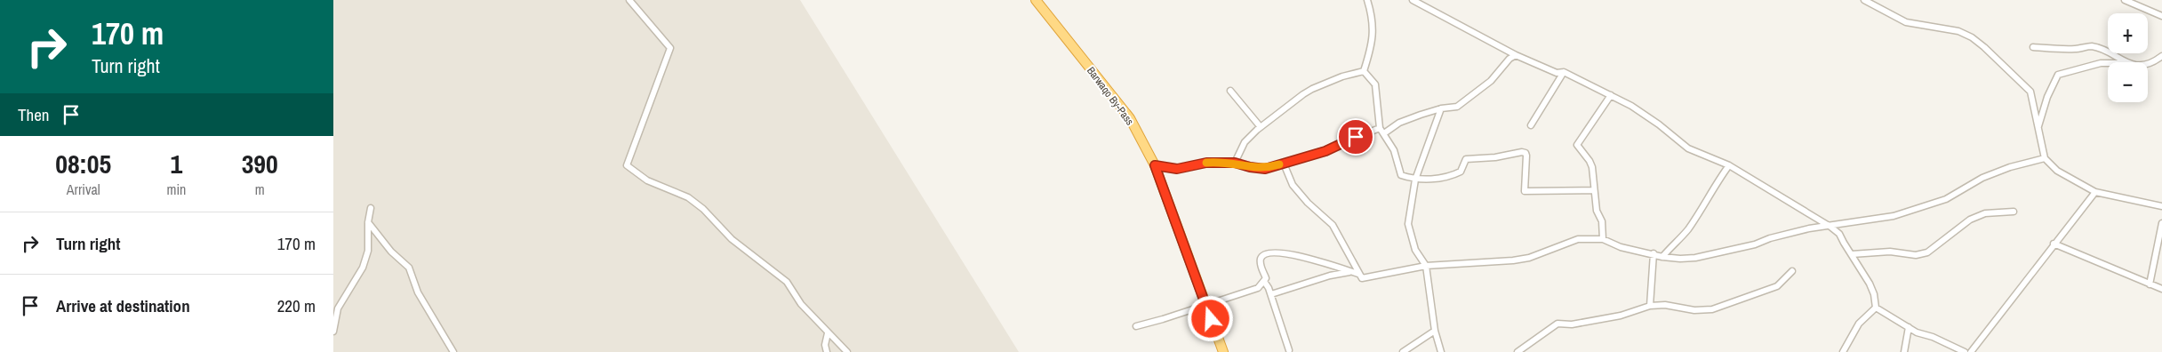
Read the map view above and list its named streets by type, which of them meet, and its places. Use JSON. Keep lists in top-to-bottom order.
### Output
{
  "streets": {
    "highway": ["Barwaqo By-Pass"]
  },
  "page": {
    "turn": ["170 m", "Turn right"],
    "map_buttons": ["+", "−"],
    "then": "Then",
    "eta": [
      "08:05",
      "Arrival",
      "1",
      "min",
      "390",
      "m"
    ],
    "list": [
      {
        "name": "Turn right",
        "value": "170 m"
      },
      {
        "name": "Arrive at destination",
        "value": "220 m"
      }
    ]
  }
}
